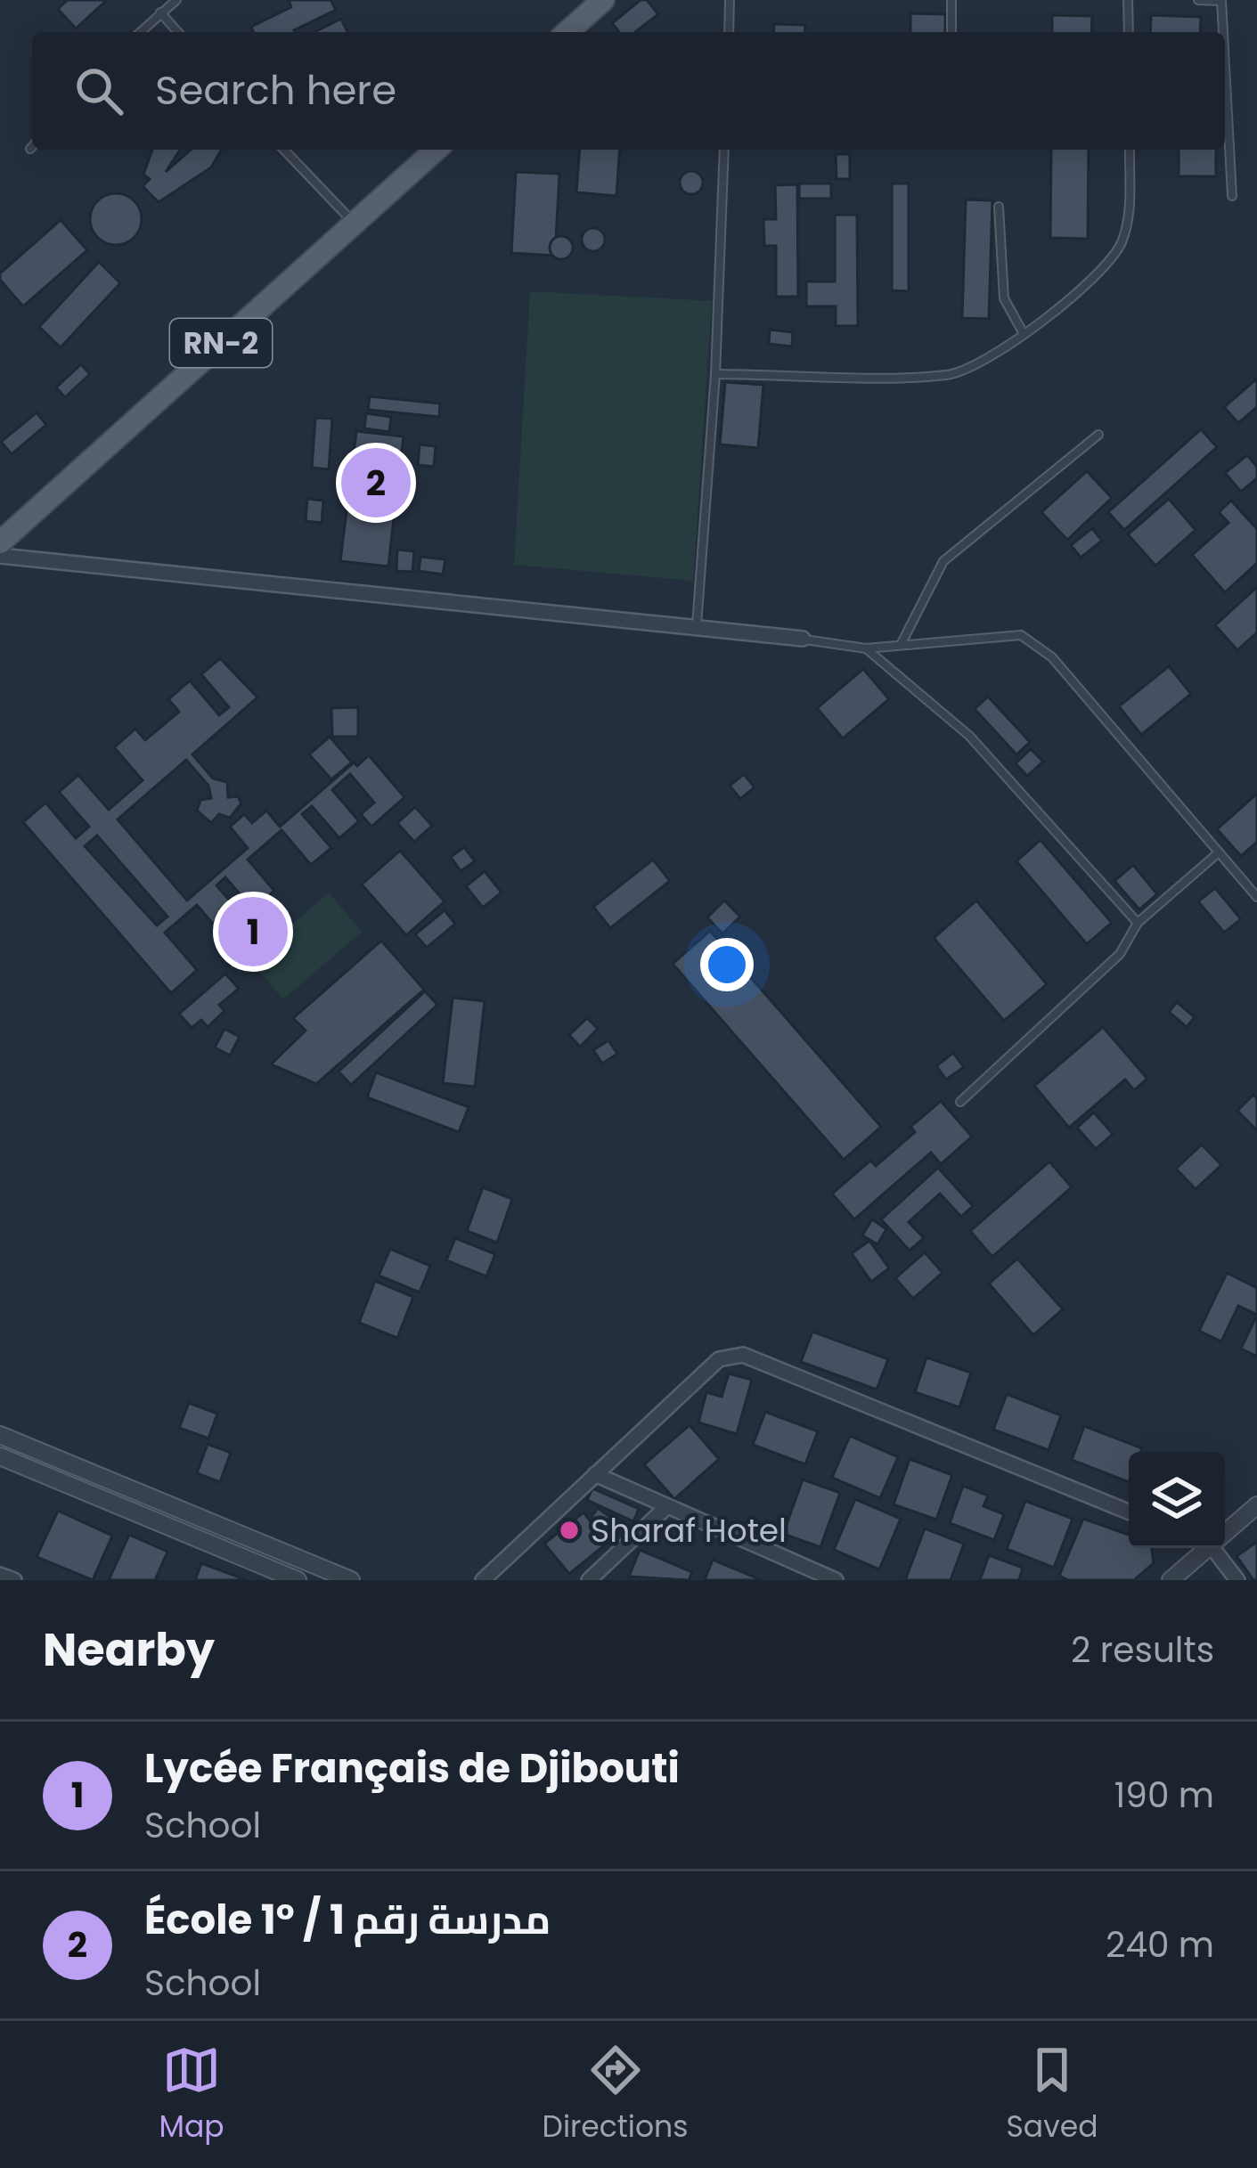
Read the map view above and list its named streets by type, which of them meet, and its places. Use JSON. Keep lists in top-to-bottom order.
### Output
{
  "streets": {
    "main road": ["RN-2"]
  },
  "places": ["Sharaf Hotel"],
  "page": {
    "search": "Search here",
    "pins": ["2", "1"],
    "heading": ["Nearby", "2 results"],
    "list": [
      {
        "mark": "1",
        "name": "Lycée Français de Djibouti",
        "note": "School",
        "value": "190 m"
      },
      {
        "mark": "2",
        "name": "École 1° / مدرسة رقم 1",
        "note": "School",
        "value": "240 m"
      }
    ],
    "nav": ["Map", "Directions", "Saved"]
  }
}
